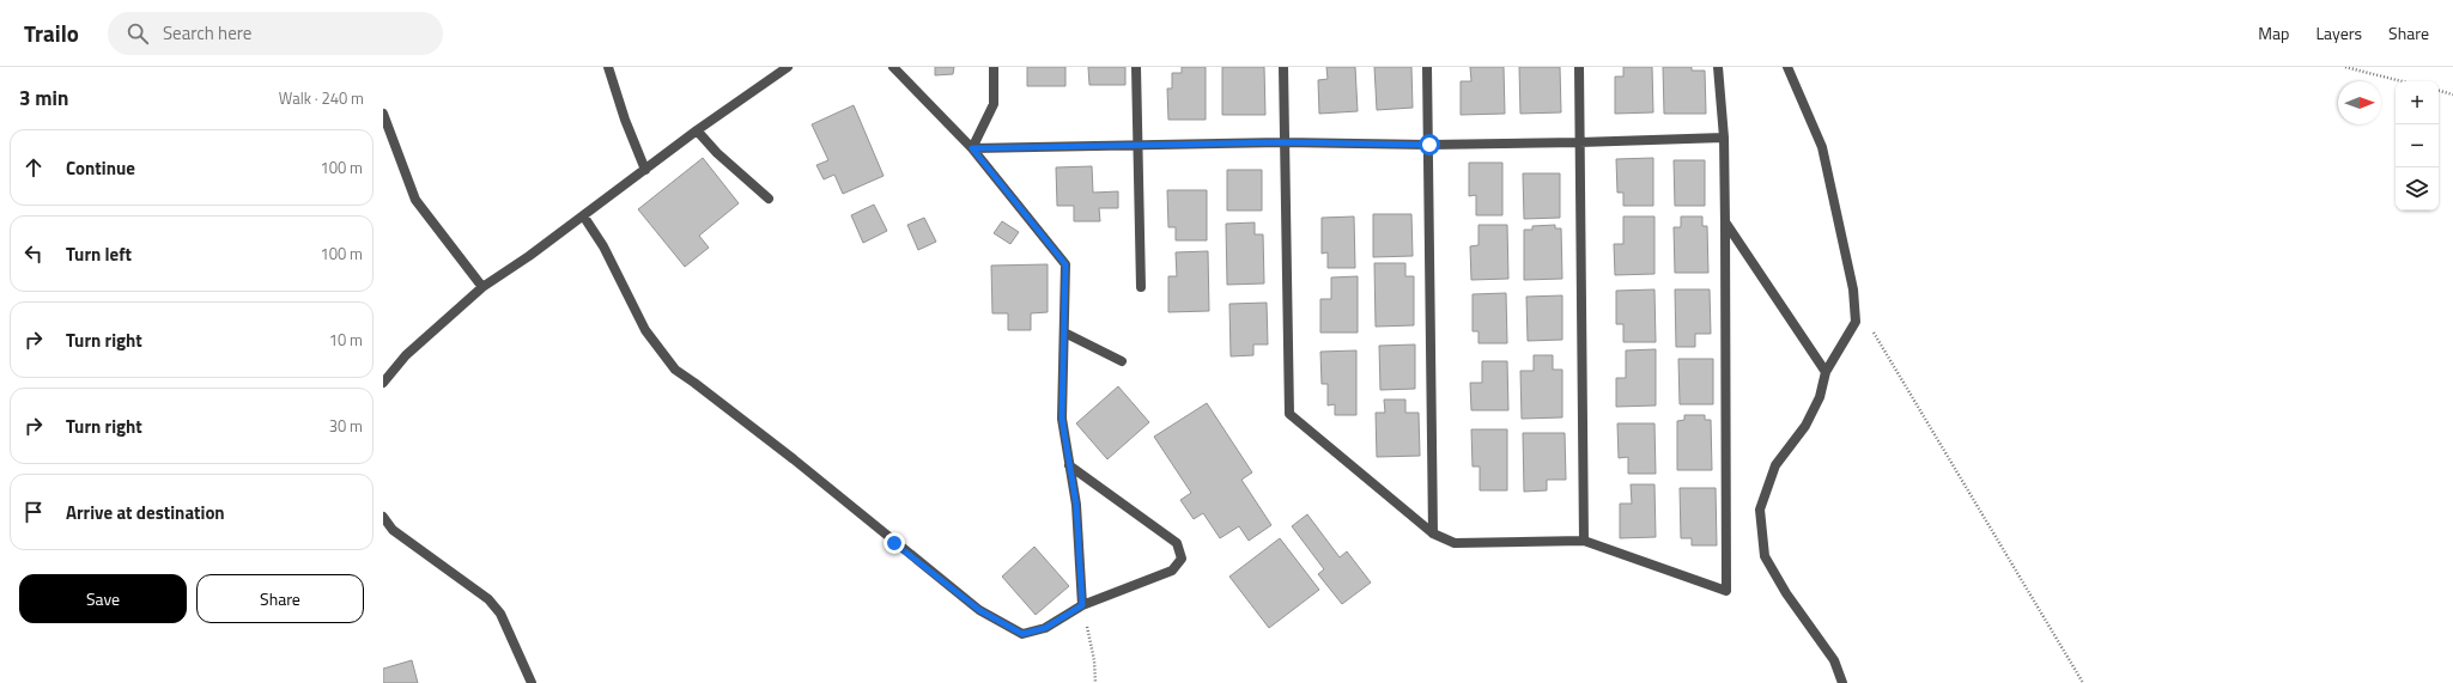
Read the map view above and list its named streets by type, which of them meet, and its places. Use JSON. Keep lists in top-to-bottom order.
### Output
{
  "north": "right",
  "page": {
    "header": "Trailo",
    "search": "Search here",
    "nav": ["Map", "Layers", "Share"],
    "heading": ["3 min", "Walk · 240 m"],
    "map_buttons": ["+", "−"],
    "list": [
      ["Continue", "100 m"],
      ["Turn left", "100 m"],
      ["Turn right", "10 m"],
      ["Turn right", "30 m"],
      "Arrive at destination"
    ],
    "buttons": ["Save", "Share"]
  }
}
